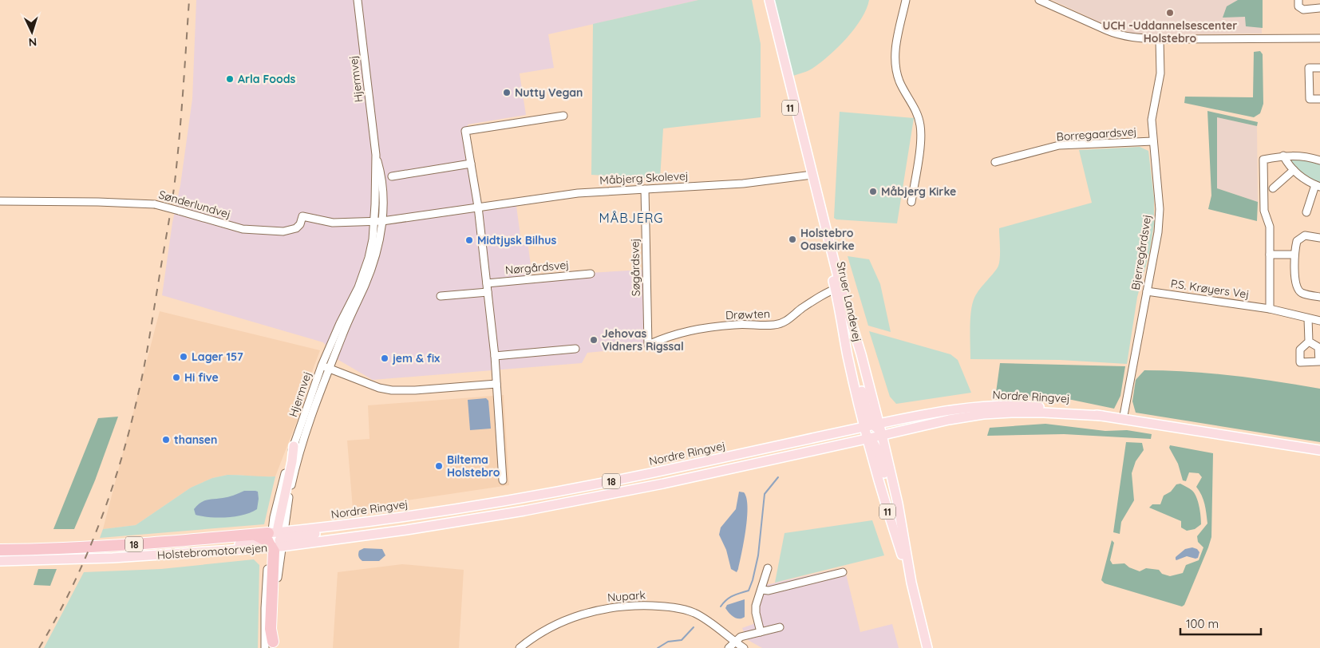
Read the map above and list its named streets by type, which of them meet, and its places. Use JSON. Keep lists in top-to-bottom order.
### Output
{
  "streets": {
    "highway": ["18", "Holstebromotorvejen"],
    "main road": ["11", "Struer Landevej", "Nordre Ringvej"],
    "street": [
      "Hjermvej",
      "Borregaardsvej",
      "Måbjerg Skolevej",
      "Sønderlundvej",
      "Bjerregårdsvej",
      "Nørgårdsvej",
      "Søgårdsvej",
      "P.S. Krøyers Vej",
      "Drøwten",
      "Nupark"
    ]
  },
  "crossings": [
    ["Hjermvej", "Måbjerg Skolevej"],
    ["Hjermvej", "Sønderlundvej"],
    ["Hjermvej", "Nordre Ringvej"],
    ["Hjermvej", "Holstebromotorvejen"],
    ["Borregaardsvej", "Bjerregårdsvej"],
    ["Måbjerg Skolevej", "Sønderlundvej"],
    ["Måbjerg Skolevej", "Søgårdsvej"],
    ["Måbjerg Skolevej", "Struer Landevej"],
    ["Bjerregårdsvej", "P.S. Krøyers Vej"],
    ["Bjerregårdsvej", "Nordre Ringvej"],
    ["Søgårdsvej", "Drøwten"],
    ["Struer Landevej", "Drøwten"],
    ["Struer Landevej", "Nordre Ringvej"],
    ["Nordre Ringvej", "Holstebromotorvejen"]
  ],
  "districts": ["MÅBJERG"],
  "places": [
    "UCH -Uddannelsescenter Holstebro",
    "Arla Foods",
    "Nutty Vegan",
    "Måbjerg Kirke",
    "Holstebro Oasekirke",
    "Midtjysk Bilhus",
    "Jehovas Vidners Rigssal",
    "Lager 157",
    "jem & fix",
    "Hi five",
    "thansen",
    "Biltema Holstebro"
  ],
  "scale_bar": "100 m",
  "north": "bottom"
}
